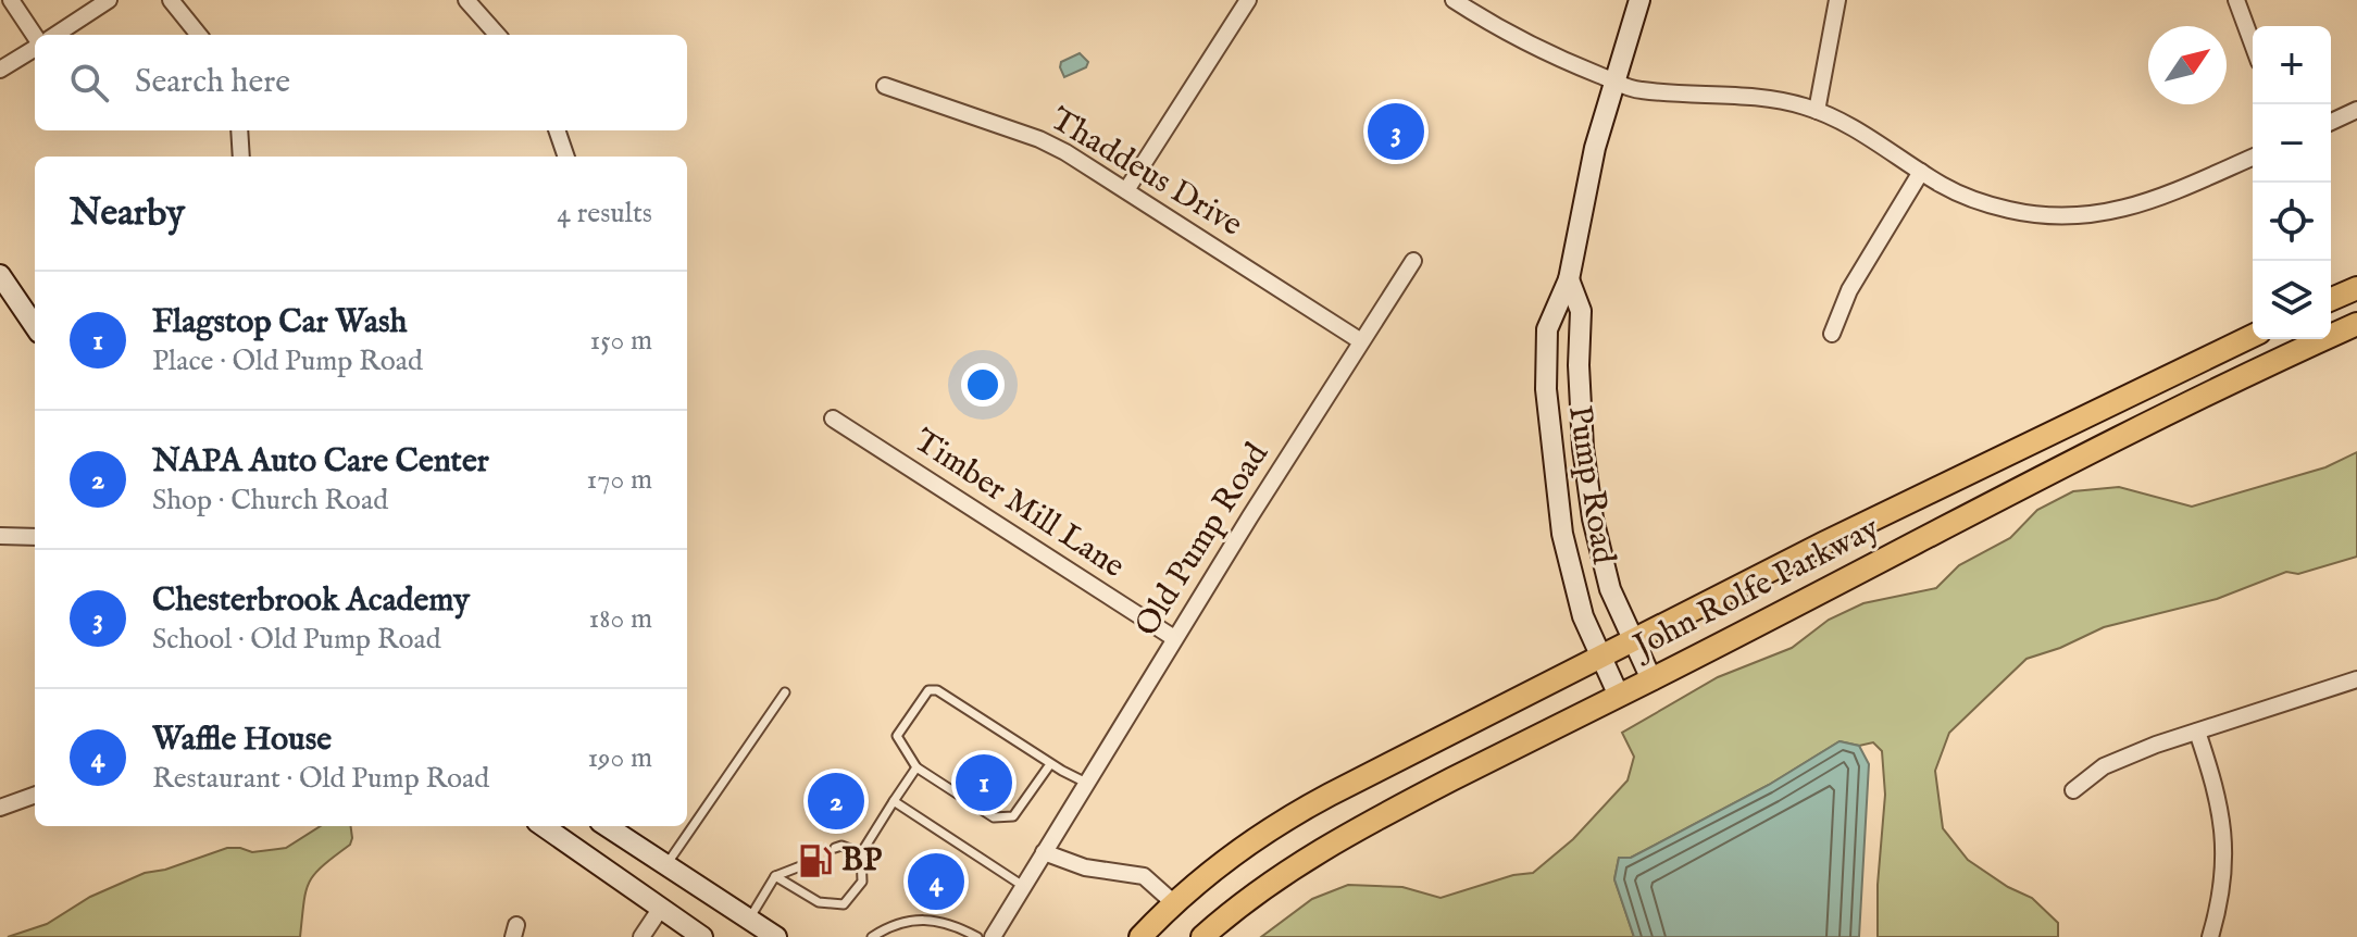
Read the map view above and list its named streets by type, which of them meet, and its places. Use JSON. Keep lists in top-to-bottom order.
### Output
{
  "streets": {
    "main road": ["Pump Road", "John Rolfe Parkway"],
    "street": ["Thaddeus Drive", "Timber Mill Lane", "Old Pump Road"]
  },
  "crossings": [
    ["Thaddeus Drive", "Old Pump Road"],
    ["Pump Road", "John Rolfe Parkway"],
    ["Timber Mill Lane", "Old Pump Road"]
  ],
  "places": {
    "fuel station": ["BP"]
  },
  "north": "top right",
  "page": {
    "map_buttons": ["+", "−"],
    "search": "Search here",
    "pins": [
      "3",
      "1",
      "2",
      "4"
    ],
    "heading": ["Nearby", "4 results"],
    "list": [
      {
        "mark": "1",
        "name": "Flagstop Car Wash",
        "note": "Place · Old Pump Road",
        "value": "150 m"
      },
      {
        "mark": "2",
        "name": "NAPA Auto Care Center",
        "note": "Shop · Church Road",
        "value": "170 m"
      },
      {
        "mark": "3",
        "name": "Chesterbrook Academy",
        "note": "School · Old Pump Road",
        "value": "180 m"
      },
      {
        "mark": "4",
        "name": "Waffle House",
        "note": "Restaurant · Old Pump Road",
        "value": "190 m"
      }
    ]
  }
}
